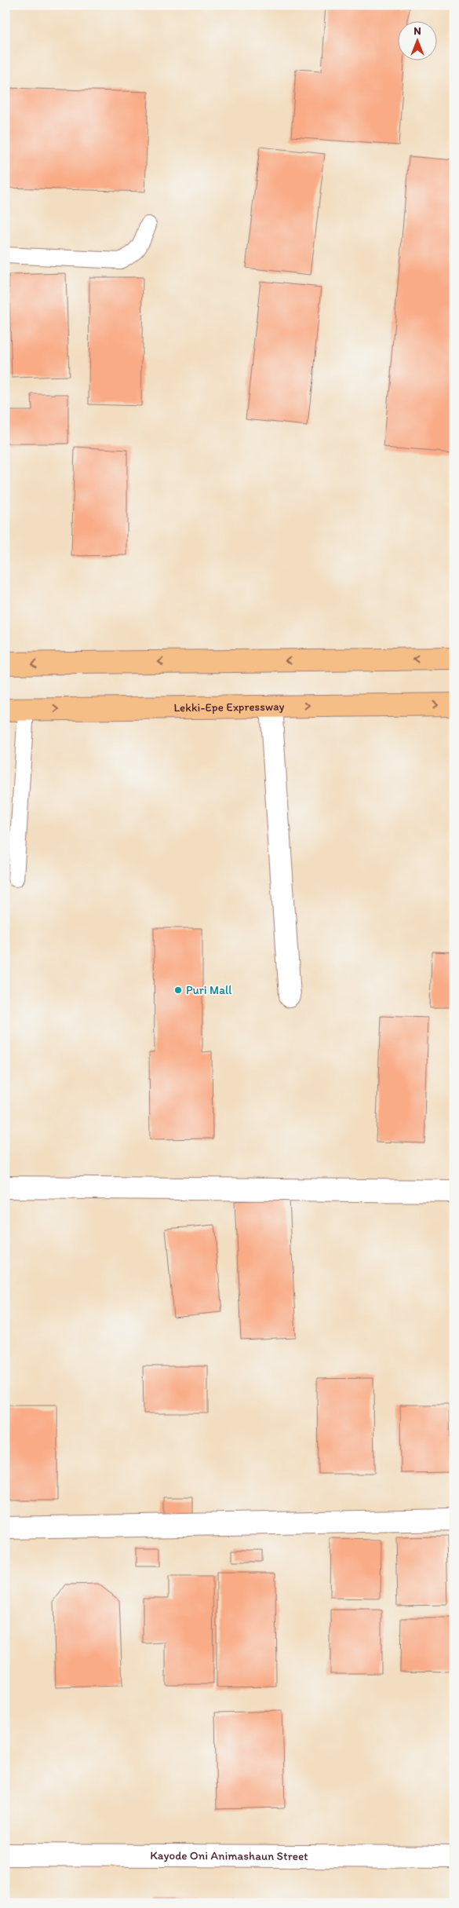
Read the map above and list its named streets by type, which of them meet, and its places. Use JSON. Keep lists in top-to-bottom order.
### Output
{
  "streets": {
    "highway": ["Lekki-Epe Expressway"],
    "street": ["Kayode Oni Animashaun Street"]
  },
  "places": ["Puri Mall"],
  "north": "top"
}
